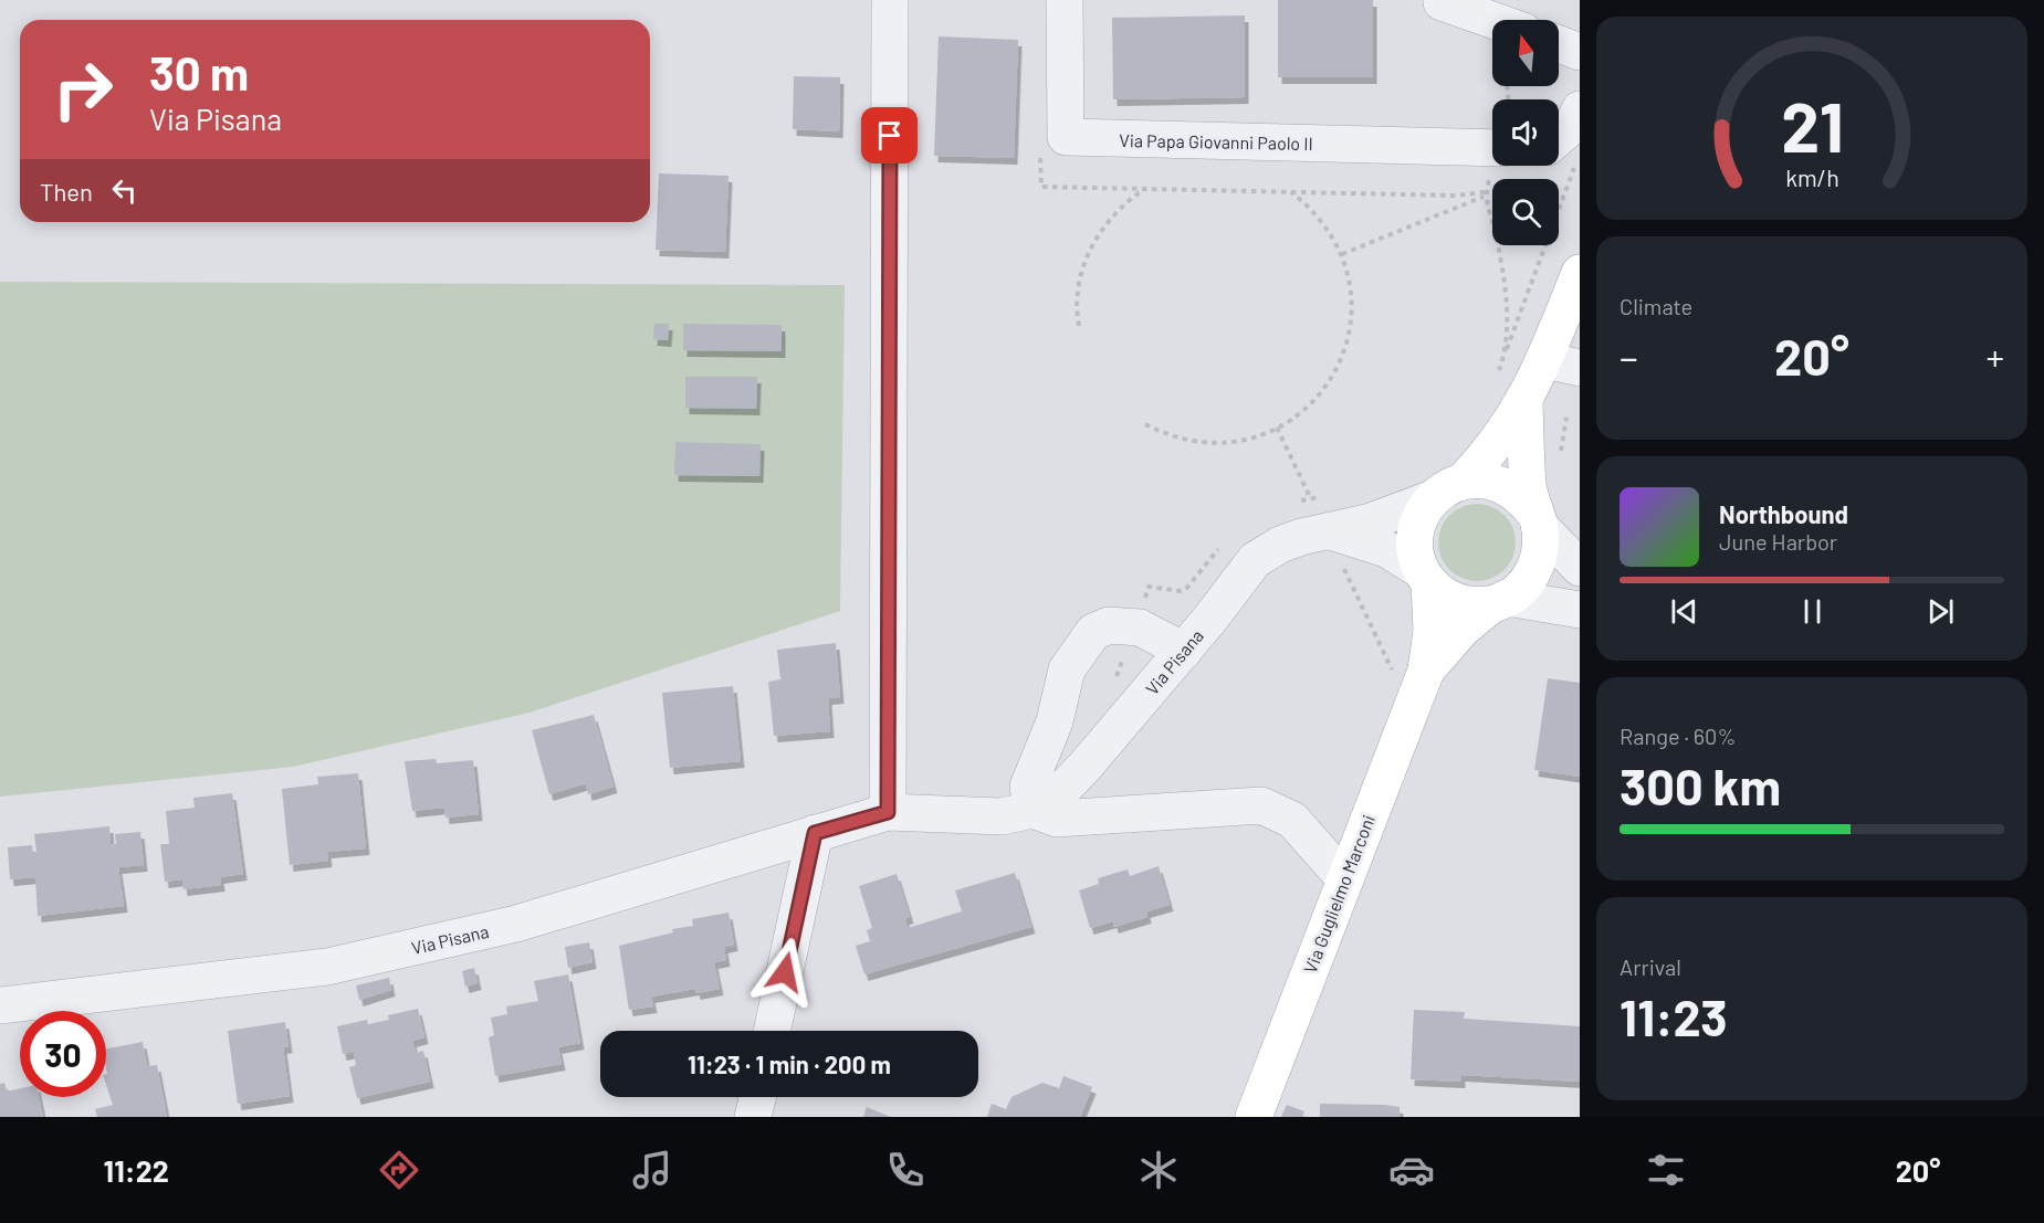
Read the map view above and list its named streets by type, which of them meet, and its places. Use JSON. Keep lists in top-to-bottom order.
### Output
{
  "streets": {
    "main road": ["Via Guglielmo Marconi"],
    "street": ["Via Papa Giovanni Paolo II", "Via Pisana"]
  },
  "crossings": [
    ["Via Pisana", "Via Guglielmo Marconi"]
  ],
  "north": "top",
  "page": {
    "turn": ["30 m", "Via Pisana"],
    "then": "Then",
    "tile": [
      "Climate",
      ["Range · 60%", "300 km"],
      ["Arrival", "11:23"]
    ],
    "heat": ["−", "20°", "+"],
    "song": ["Northbound", "June Harbor"],
    "limit": "30",
    "trip": "11:23 · 1 min · 200 m",
    "tabs": ["11:22", "20°"],
    "gauge": ["21", "km/h"]
  }
}
